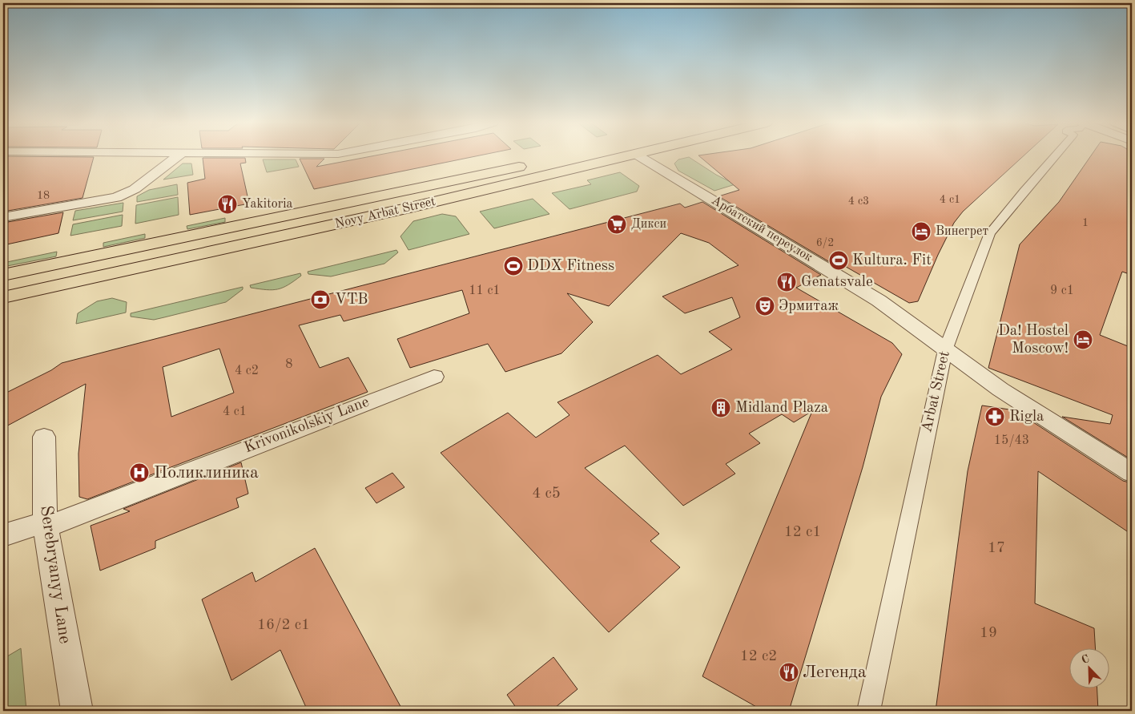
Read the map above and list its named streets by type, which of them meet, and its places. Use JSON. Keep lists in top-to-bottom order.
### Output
{
  "streets": {
    "main road": ["Novy Arbat Street"],
    "street": [
      "Арбатский переулок",
      "Arbat Street",
      "Krivonikolskiy Lane",
      "Serebryanyy Lane"
    ]
  },
  "crossings": [
    ["Арбатский переулок", "Arbat Street"],
    ["Krivonikolskiy Lane", "Serebryanyy Lane"]
  ],
  "places": {
    "restaurant": ["Yakitoria", "Genatsvale", "Легенда"],
    "supermarket": ["Дикси"],
    "hotel": ["Винегрет", "Da! Hostel Moscow!"],
    "sports": ["Kultura. Fit", "DDX Fitness"],
    "bank": ["VTB"],
    "theatre": ["Эрмитаж"],
    "building": ["Midland Plaza"],
    "pharmacy": ["Rigla"],
    "hospital": ["Поликлиника"]
  },
  "house_numbers": [
    "18",
    "4 с1",
    "4 с3",
    "1",
    "6/2",
    "11 с1",
    "9 с1",
    "8",
    "4 с2",
    "4 с1",
    "15/43",
    "4 с5",
    "12 с1",
    "17",
    "16/2 с1",
    "19",
    "12 с2"
  ],
  "north": "top left"
}
